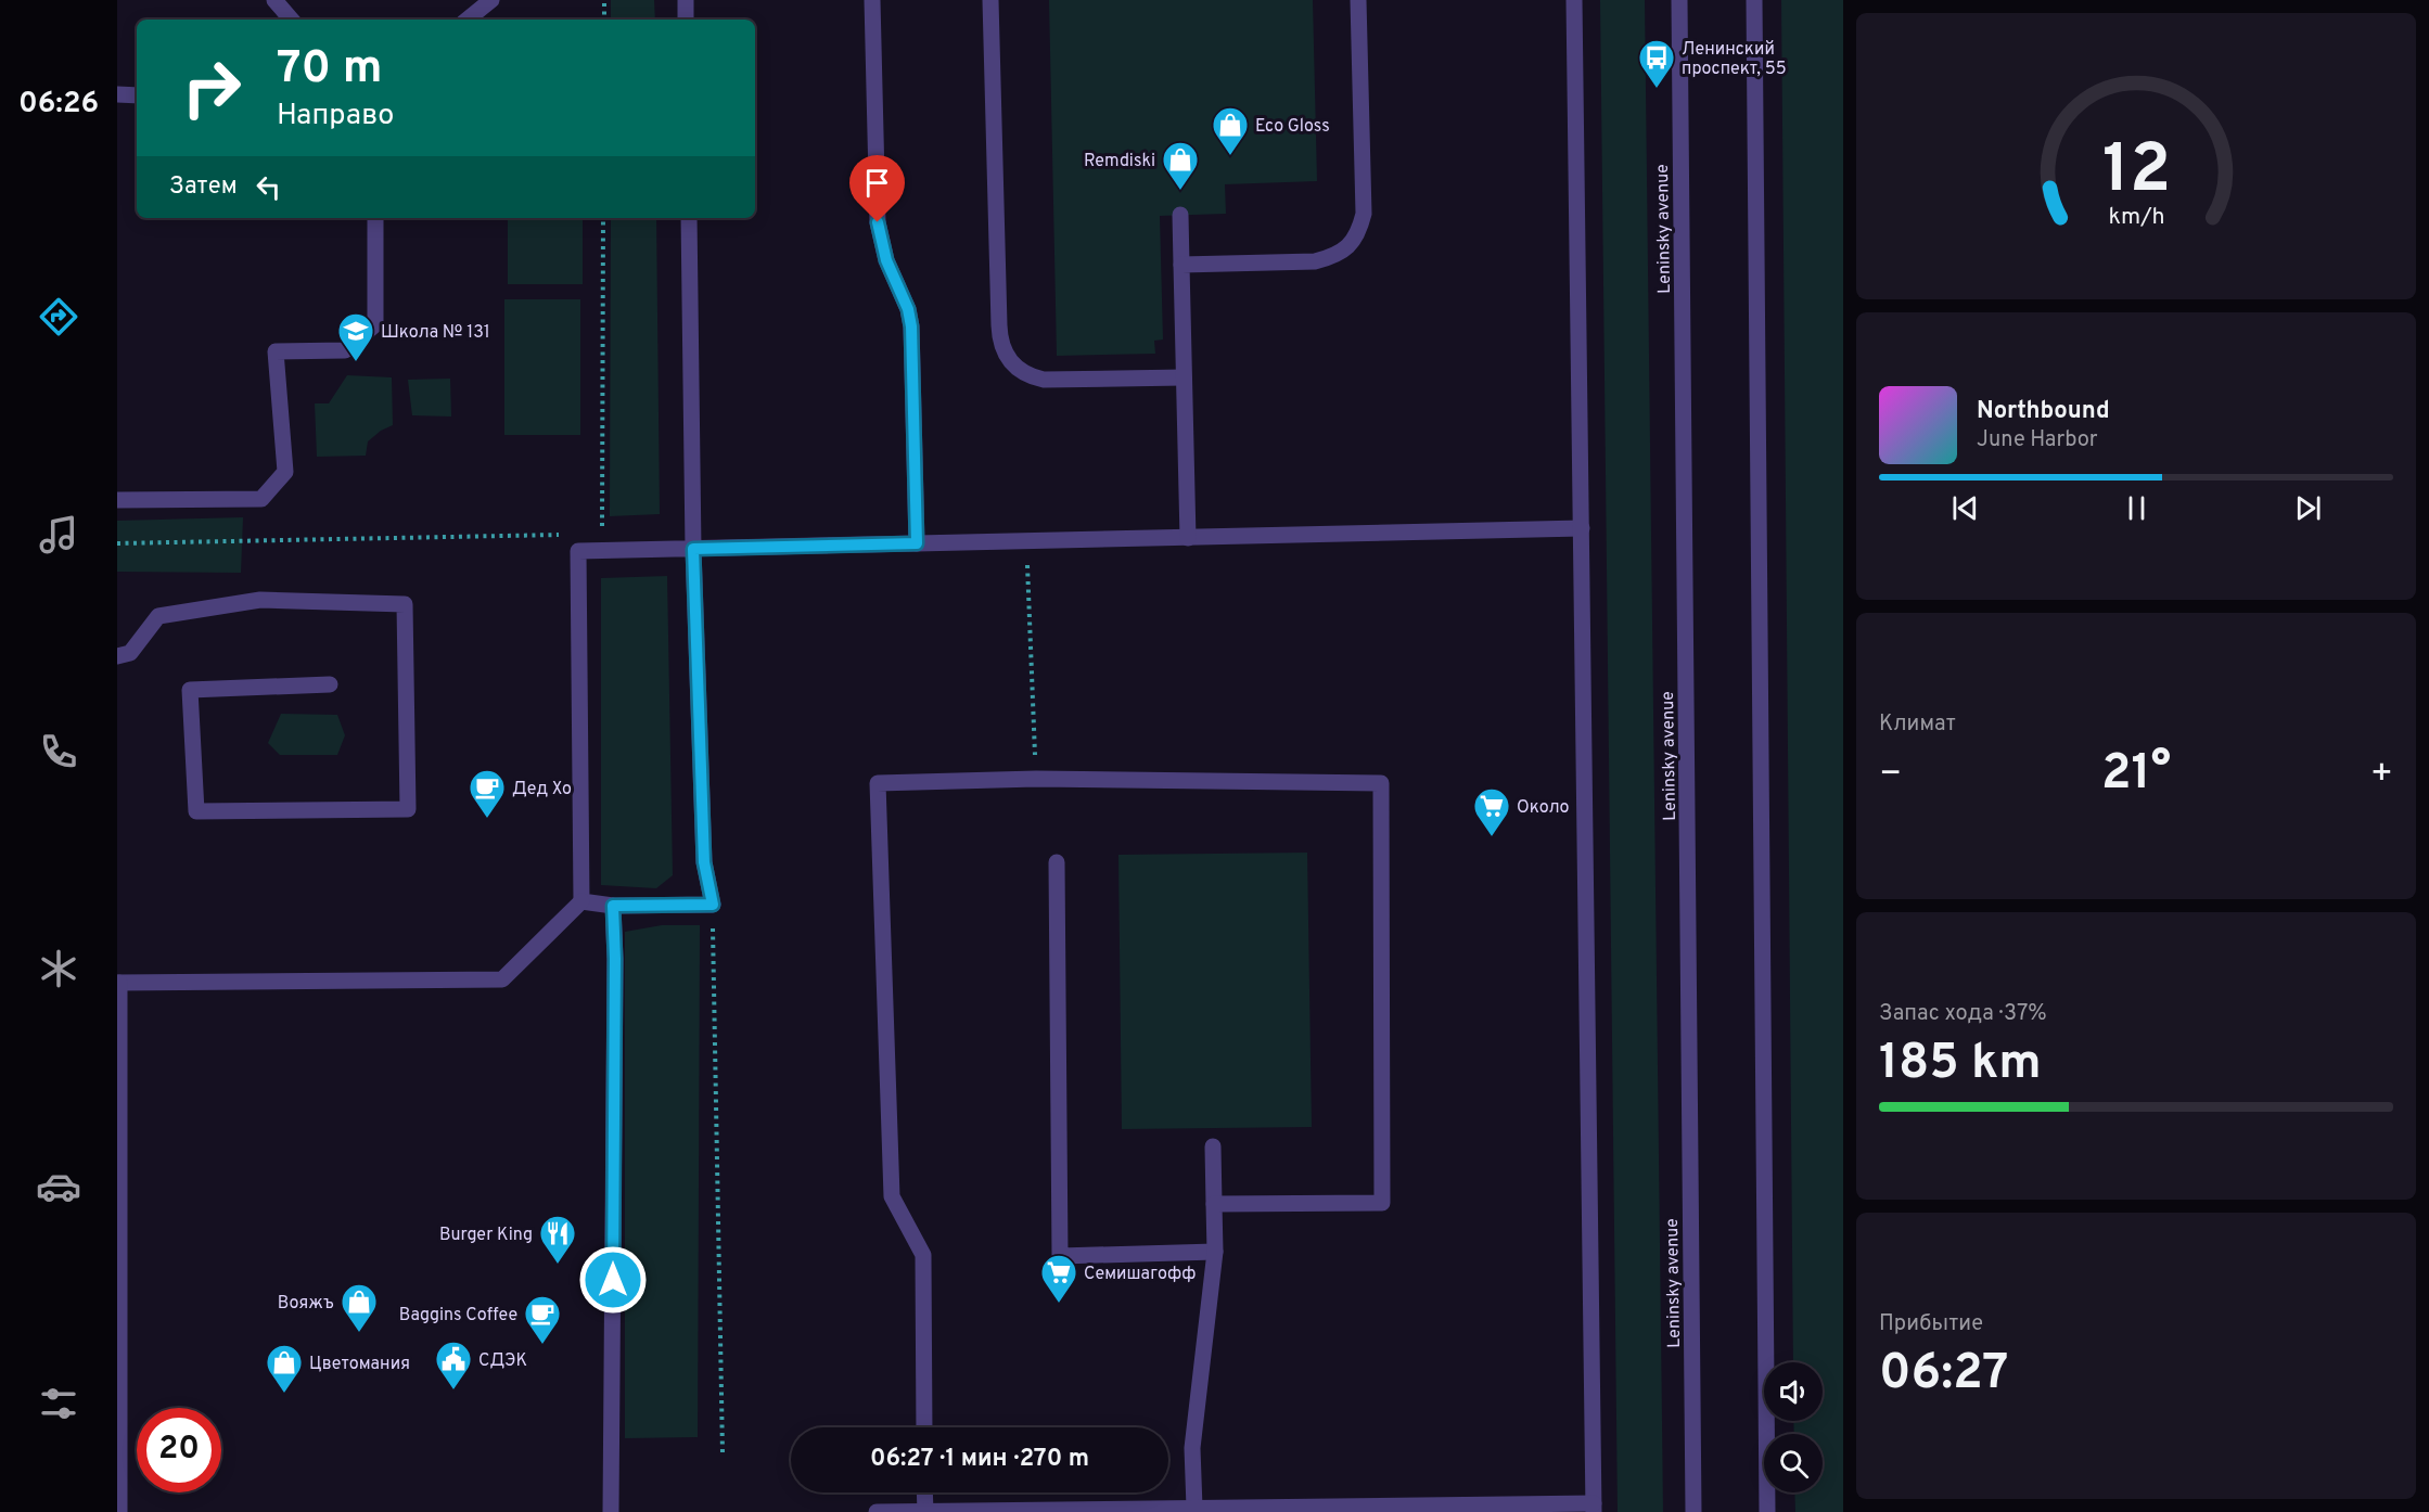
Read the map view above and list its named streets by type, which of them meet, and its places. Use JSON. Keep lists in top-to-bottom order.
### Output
{
  "streets": {
    "street": ["Leninsky avenue"]
  },
  "places": {
    "bus stop": ["Ленинский проспект, 55"],
    "shop": [
      "Eco Gloss",
      "Remdiski",
      "Вояжъ",
      "Цветомания"
    ],
    "school or university": ["Школа № 131"],
    "cafe": ["Дед Хо", "Baggins Coffee"],
    "supermarket": ["Около", "Семишагофф"],
    "restaurant": ["Burger King"],
    "public building": ["СДЭК"]
  },
  "page": {
    "tabs": "06:26",
    "turn": ["70 m", "Направо"],
    "then": "Затем",
    "song": ["Northbound", "June Harbor"],
    "tile": [
      "Климат",
      ["Запас хода · 37%", "185 km"],
      ["Прибытие", "06:27"]
    ],
    "heat": ["−", "21°", "+"],
    "limit": "20",
    "trip": "06:27 · 1 мин · 270 m",
    "gauge": ["12", "km/h"]
  }
}
